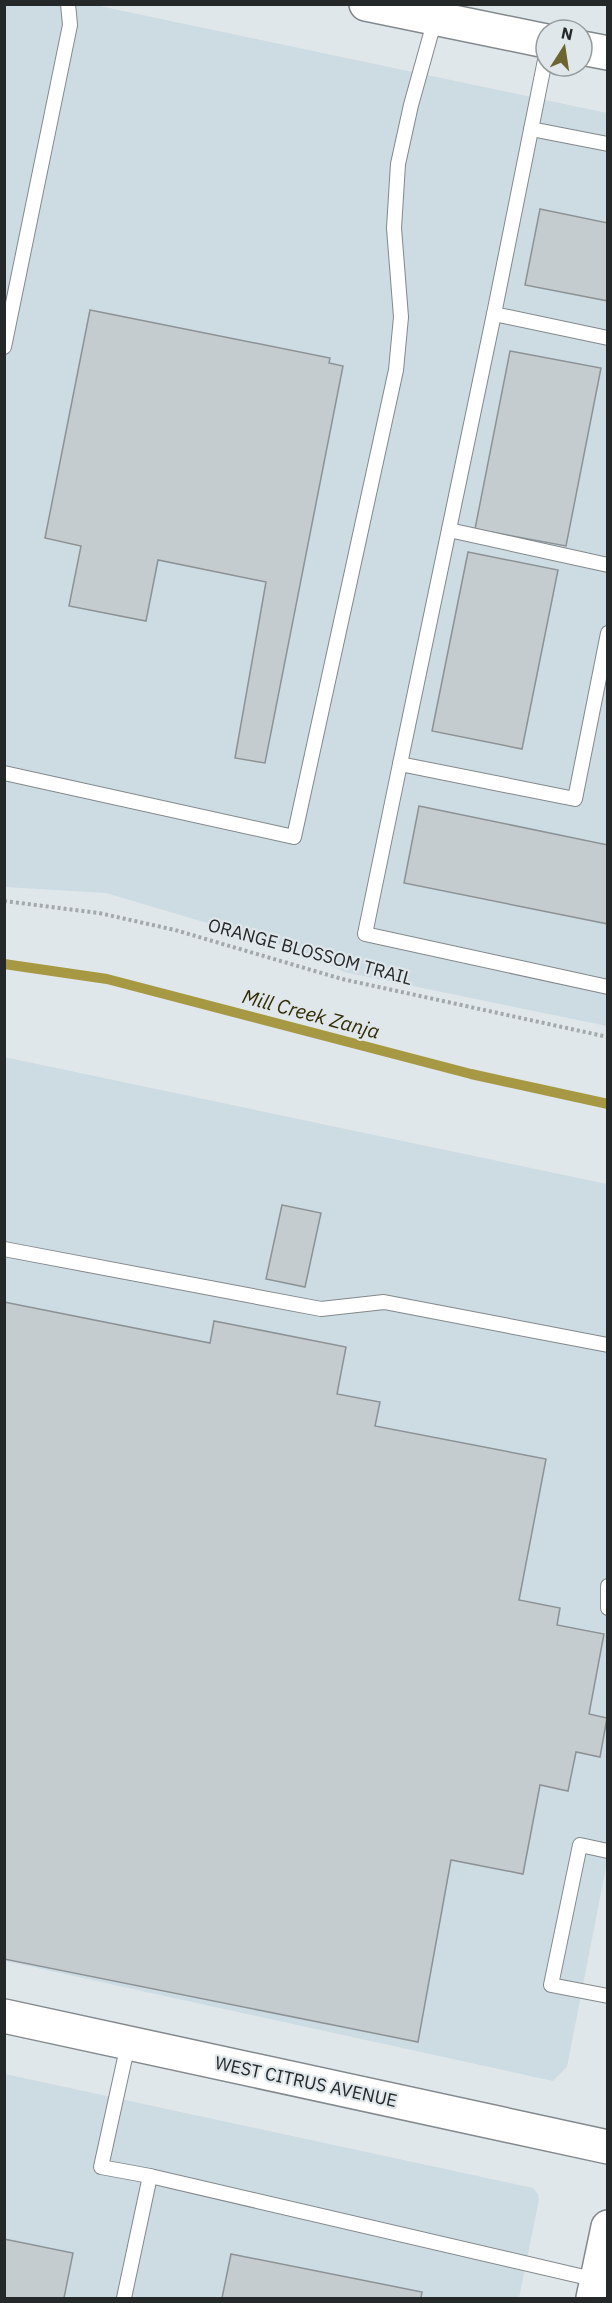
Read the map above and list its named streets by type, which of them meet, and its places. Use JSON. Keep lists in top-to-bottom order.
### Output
{
  "streets": {
    "street": ["WEST CITRUS AVENUE"],
    "path": ["ORANGE BLOSSOM TRAIL"]
  },
  "water": ["Mill Creek Zanja"],
  "north": "top"
}
